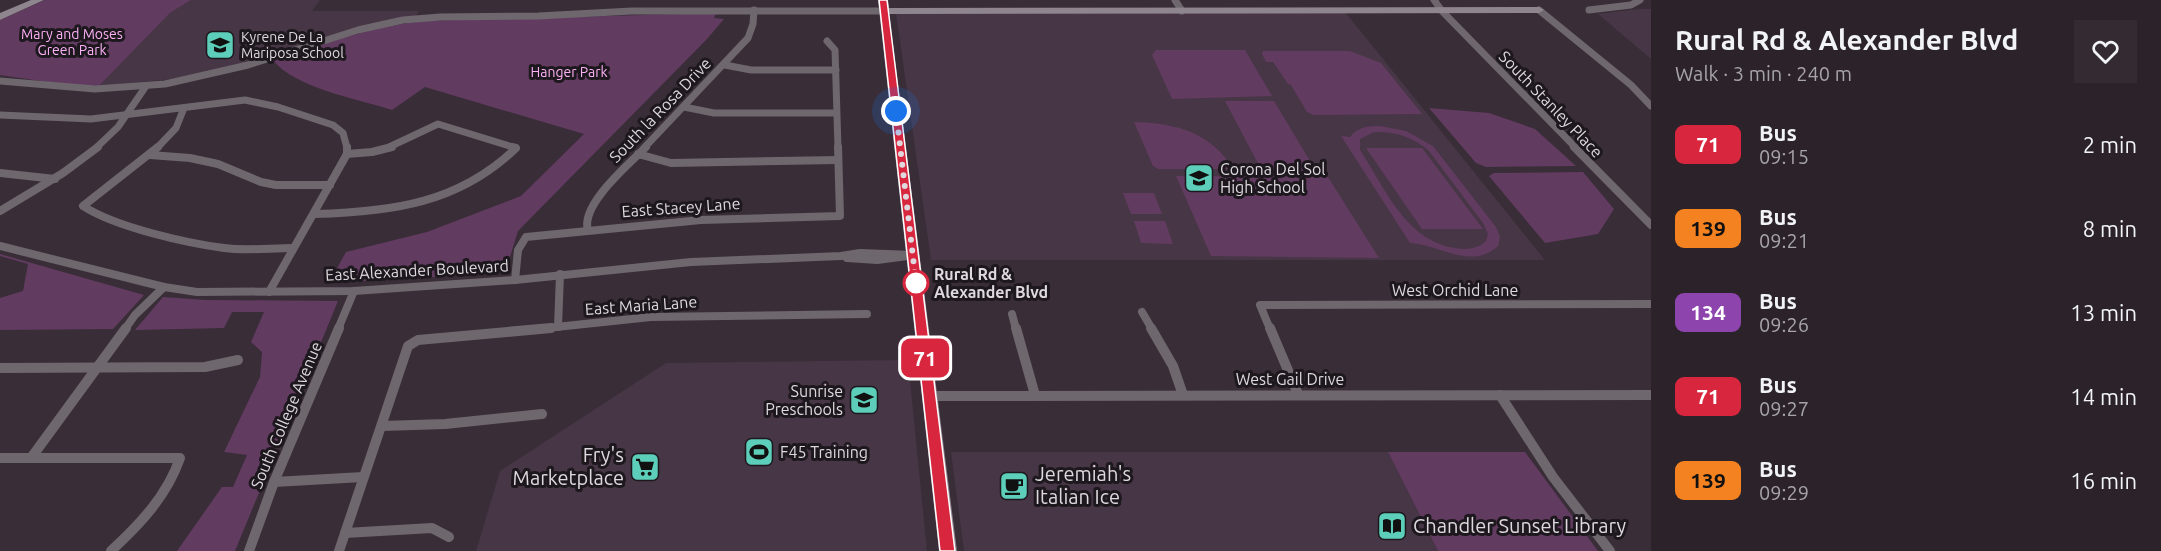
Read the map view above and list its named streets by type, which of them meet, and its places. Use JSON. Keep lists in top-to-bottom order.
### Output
{
  "streets": {
    "street": [
      "South Stanley Place",
      "South la Rosa Drive",
      "East Stacey Lane",
      "East Alexander Boulevard",
      "West Orchid Lane",
      "East Maria Lane",
      "West Gail Drive",
      "South College Avenue"
    ]
  },
  "crossings": [
    ["South la Rosa Drive", "East Stacey Lane"],
    ["East Stacey Lane", "East Alexander Boulevard"],
    ["East Alexander Boulevard", "South College Avenue"],
    ["West Orchid Lane", "West Gail Drive"]
  ],
  "parks": ["Mary and Moses Green Park", "Hanger Park"],
  "places": {
    "school or university": ["Kyrene De La Mariposa School", "Corona Del Sol High School", "Sunrise Preschools"],
    "other": ["Rural Rd & Alexander Blvd"],
    "sports": ["F45 Training"],
    "supermarket": ["Fry's Marketplace"],
    "cafe": ["Jeremiah's Italian Ice"],
    "library": ["Chandler Sunset Library"]
  },
  "lines": ["bus line 71"],
  "page": {
    "on_map": "71",
    "heading": ["Rural Rd & Alexander Blvd", "Walk · 3 min · 240 m"],
    "list": [
      {
        "mark": "71",
        "name": "Bus",
        "note": "09:15",
        "value": "2 min"
      },
      {
        "mark": "139",
        "name": "Bus",
        "note": "09:21",
        "value": "8 min"
      },
      {
        "mark": "134",
        "name": "Bus",
        "note": "09:26",
        "value": "13 min"
      },
      {
        "mark": "71",
        "name": "Bus",
        "note": "09:27",
        "value": "14 min"
      },
      {
        "mark": "139",
        "name": "Bus",
        "note": "09:29",
        "value": "16 min"
      }
    ]
  }
}
